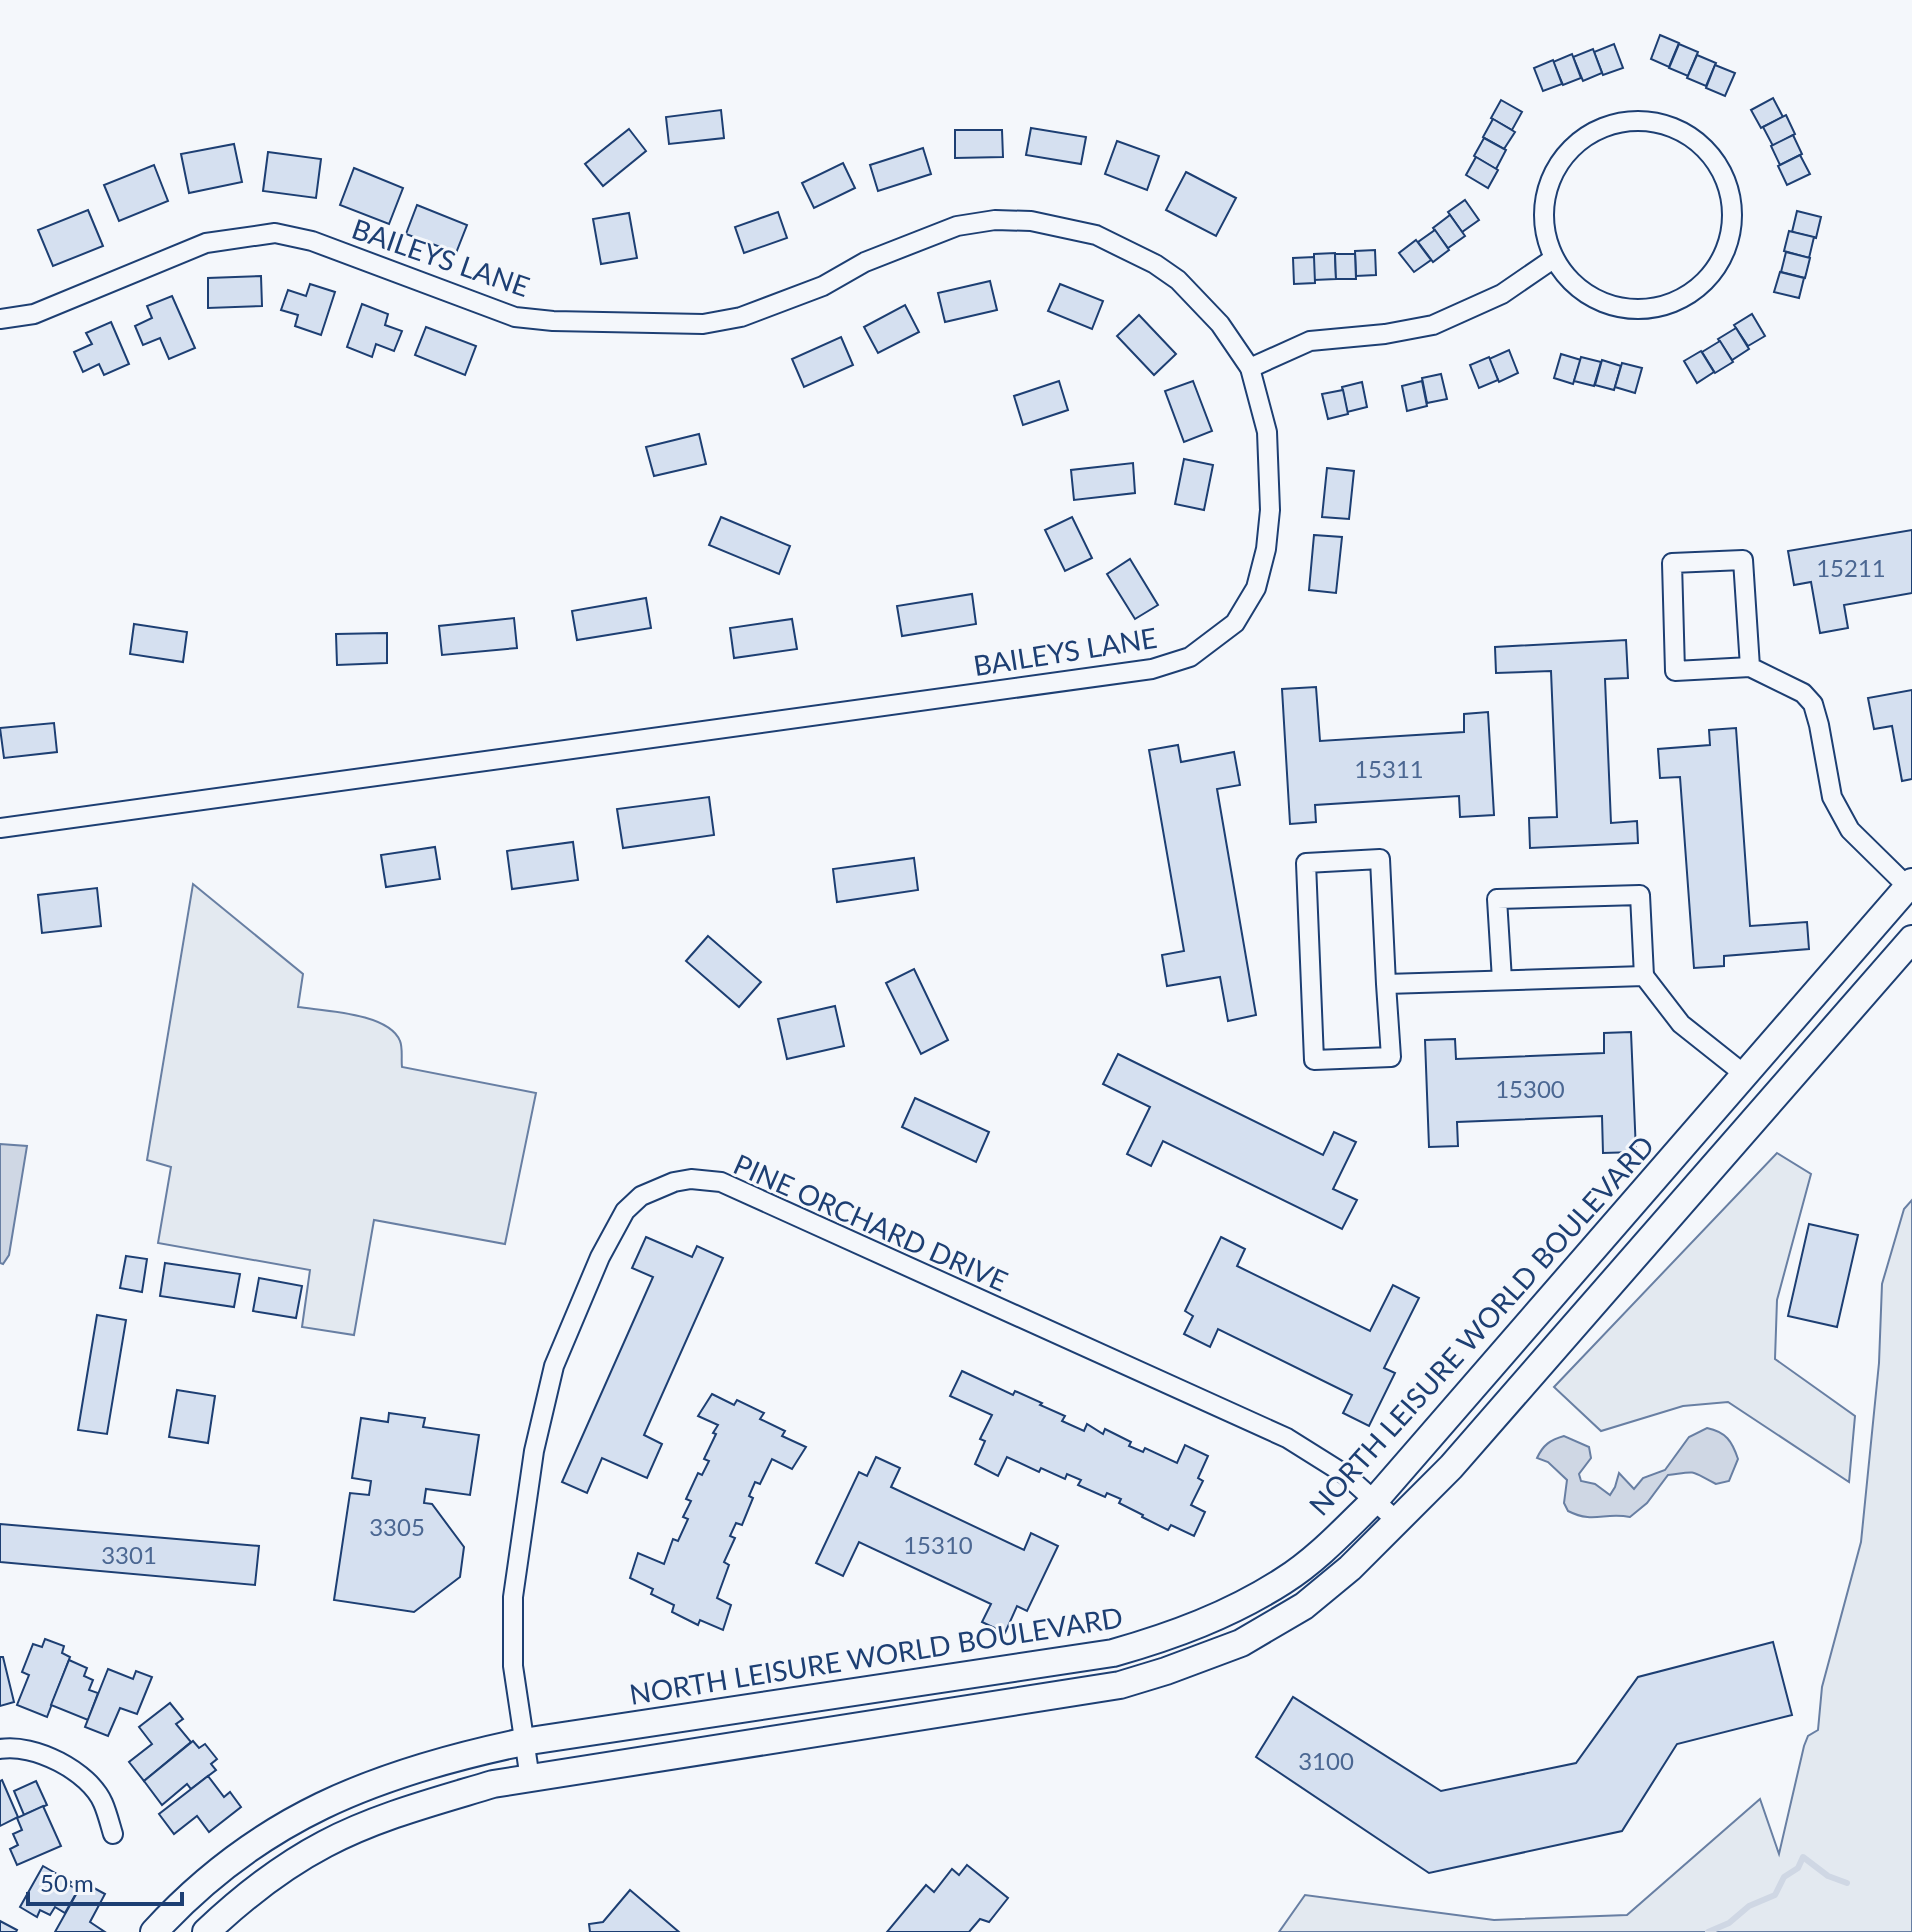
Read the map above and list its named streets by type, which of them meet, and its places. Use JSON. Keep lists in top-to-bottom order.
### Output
{
  "streets": {
    "street": ["BAILEYS LANE", "PINE ORCHARD DRIVE", "NORTH LEISURE WORLD BOULEVARD"]
  },
  "crossings": [
    ["PINE ORCHARD DRIVE", "NORTH LEISURE WORLD BOULEVARD"]
  ],
  "house_numbers": [
    "15211",
    "15311",
    "15300",
    "3305",
    "15310",
    "3301",
    "3100"
  ],
  "scale_bar": "50 m"
}
